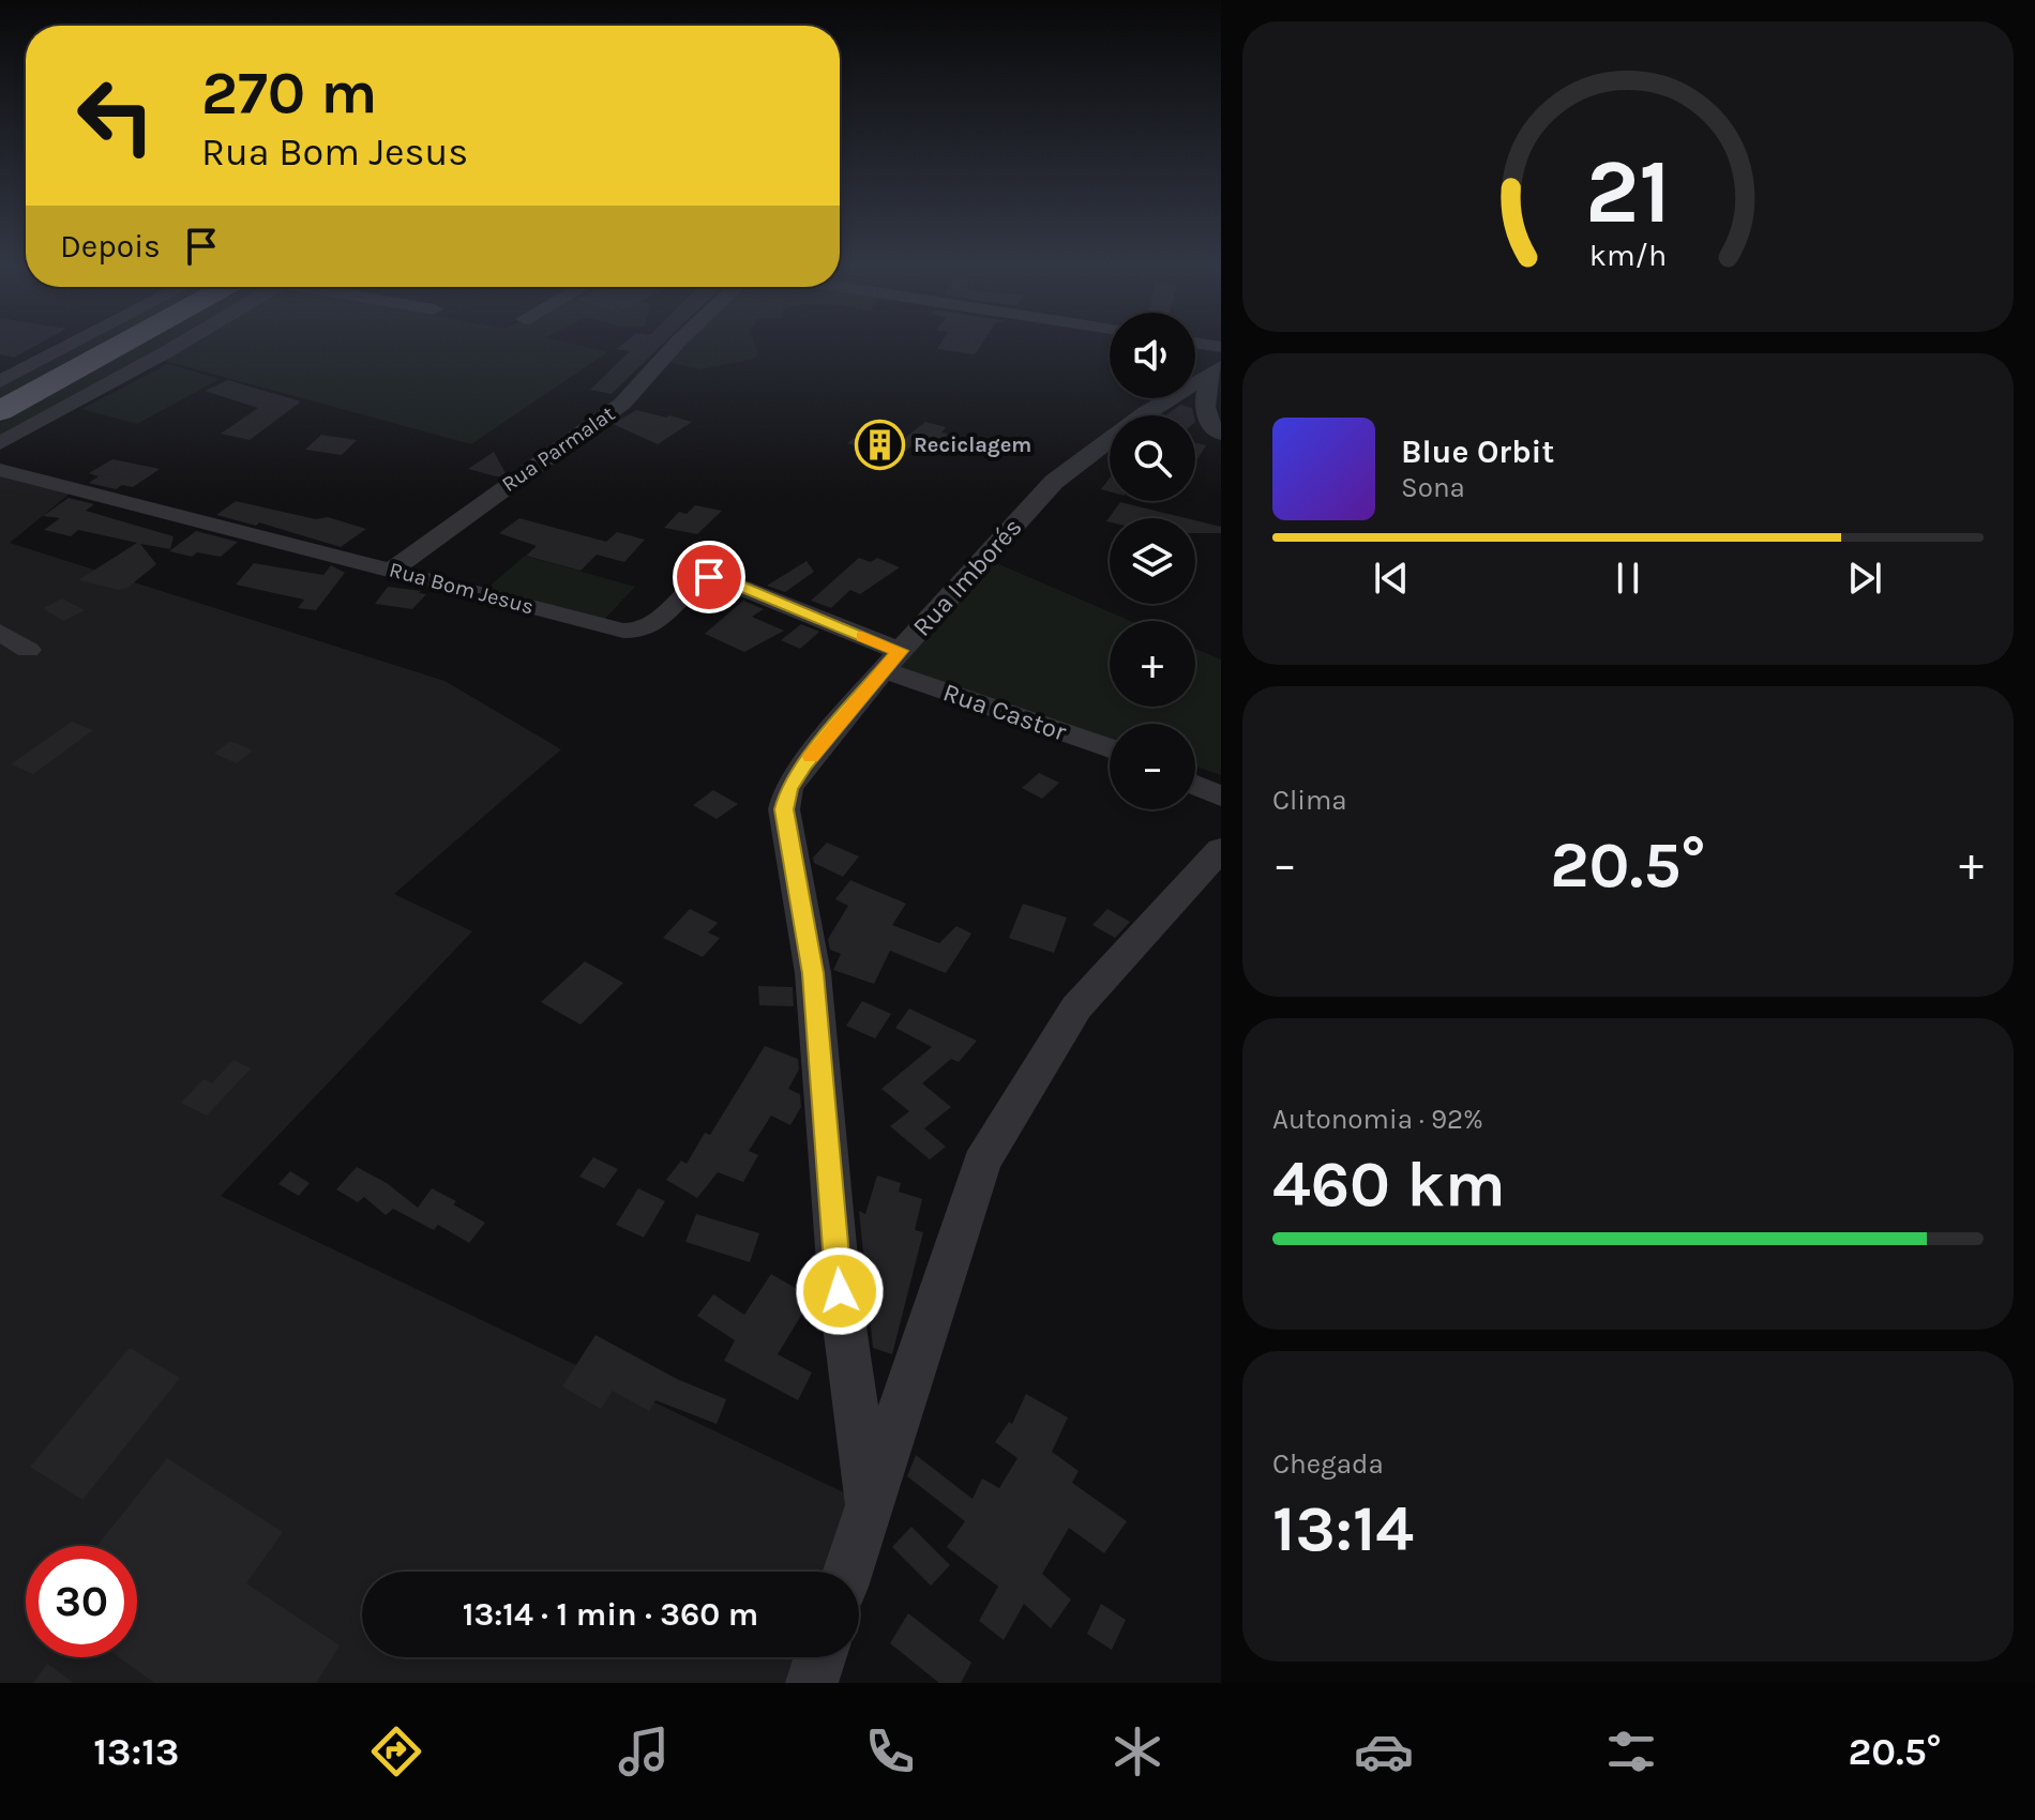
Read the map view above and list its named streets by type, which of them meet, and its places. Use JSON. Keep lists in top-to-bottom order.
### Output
{
  "streets": {
    "street": [
      "Rua Parmalat",
      "Rua Imborés",
      "Rua Bom Jesus",
      "Rua Castor"
    ]
  },
  "crossings": [
    ["Rua Parmalat", "Rua Bom Jesus"],
    ["Rua Imborés", "Rua Bom Jesus"],
    ["Rua Imborés", "Rua Castor"],
    ["Rua Bom Jesus", "Rua Castor"]
  ],
  "places": {
    "building": ["Reciclagem"]
  },
  "page": {
    "turn": ["270 m", "Rua Bom Jesus"],
    "then": "Depois",
    "map_buttons": ["+", "−"],
    "song": ["Blue Orbit", "Sona"],
    "tile": [
      "Clima",
      ["Autonomia · 92%", "460 km"],
      ["Chegada", "13:14"]
    ],
    "heat": ["−", "20.5°", "+"],
    "limit": "30",
    "trip": "13:14 · 1 min · 360 m",
    "tabs": ["13:13", "20.5°"],
    "gauge": ["21", "km/h"]
  }
}
